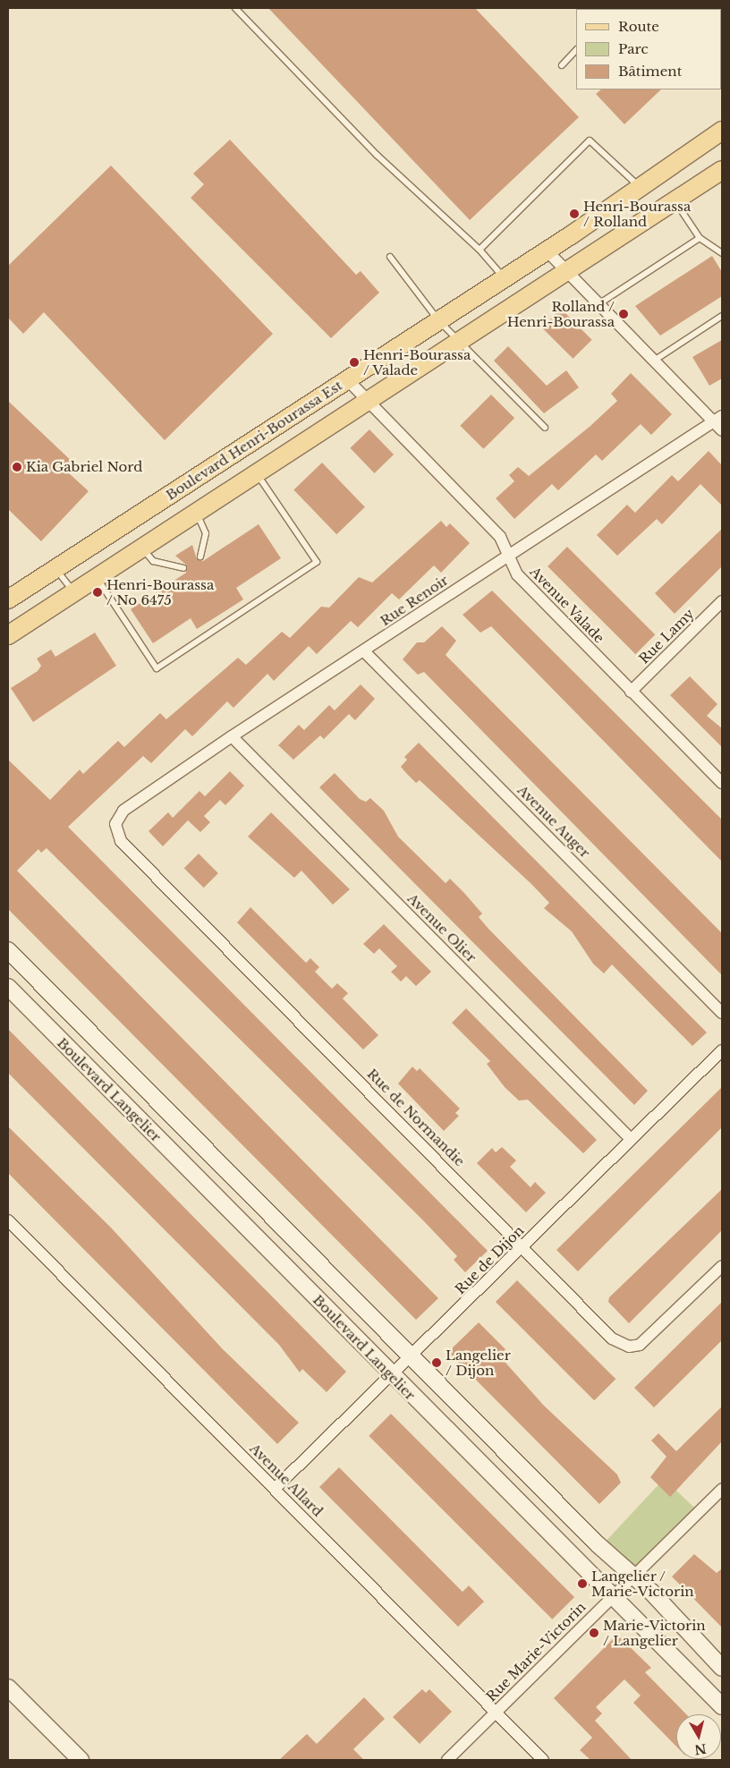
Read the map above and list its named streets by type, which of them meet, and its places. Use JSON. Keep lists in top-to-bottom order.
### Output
{
  "streets": {
    "main road": ["Boulevard Henri-Bourassa Est", "Boulevard Langelier"],
    "street": [
      "Rue Renoir",
      "Avenue Valade",
      "Rue Lamy",
      "Avenue Auger",
      "Avenue Olier",
      "Rue de Normandie",
      "Rue de Dijon",
      "Avenue Allard",
      "Rue Marie-Victorin"
    ]
  },
  "crossings": [
    ["Boulevard Henri-Bourassa Est", "Avenue Valade"],
    ["Rue Renoir", "Avenue Valade"],
    ["Rue Renoir", "Avenue Auger"],
    ["Rue Renoir", "Avenue Olier"],
    ["Rue Renoir", "Rue de Normandie"],
    ["Avenue Valade", "Rue Lamy"],
    ["Avenue Olier", "Rue de Dijon"],
    ["Boulevard Langelier", "Rue de Dijon"],
    ["Boulevard Langelier", "Rue Marie-Victorin"],
    ["Rue de Normandie", "Rue de Dijon"],
    ["Rue de Dijon", "Avenue Allard"],
    ["Avenue Allard", "Rue Marie-Victorin"]
  ],
  "places": [
    "Henri-Bourassa / Rolland",
    "Rolland / Henri-Bourassa",
    "Henri-Bourassa / Valade",
    "Kia Gabriel Nord",
    "Henri-Bourassa / No 6475",
    "Langelier / Dijon",
    "Langelier / Marie-Victorin",
    "Marie-Victorin / Langelier"
  ],
  "legend": ["Route", "Parc", "Bâtiment"],
  "north": "bottom"
}
